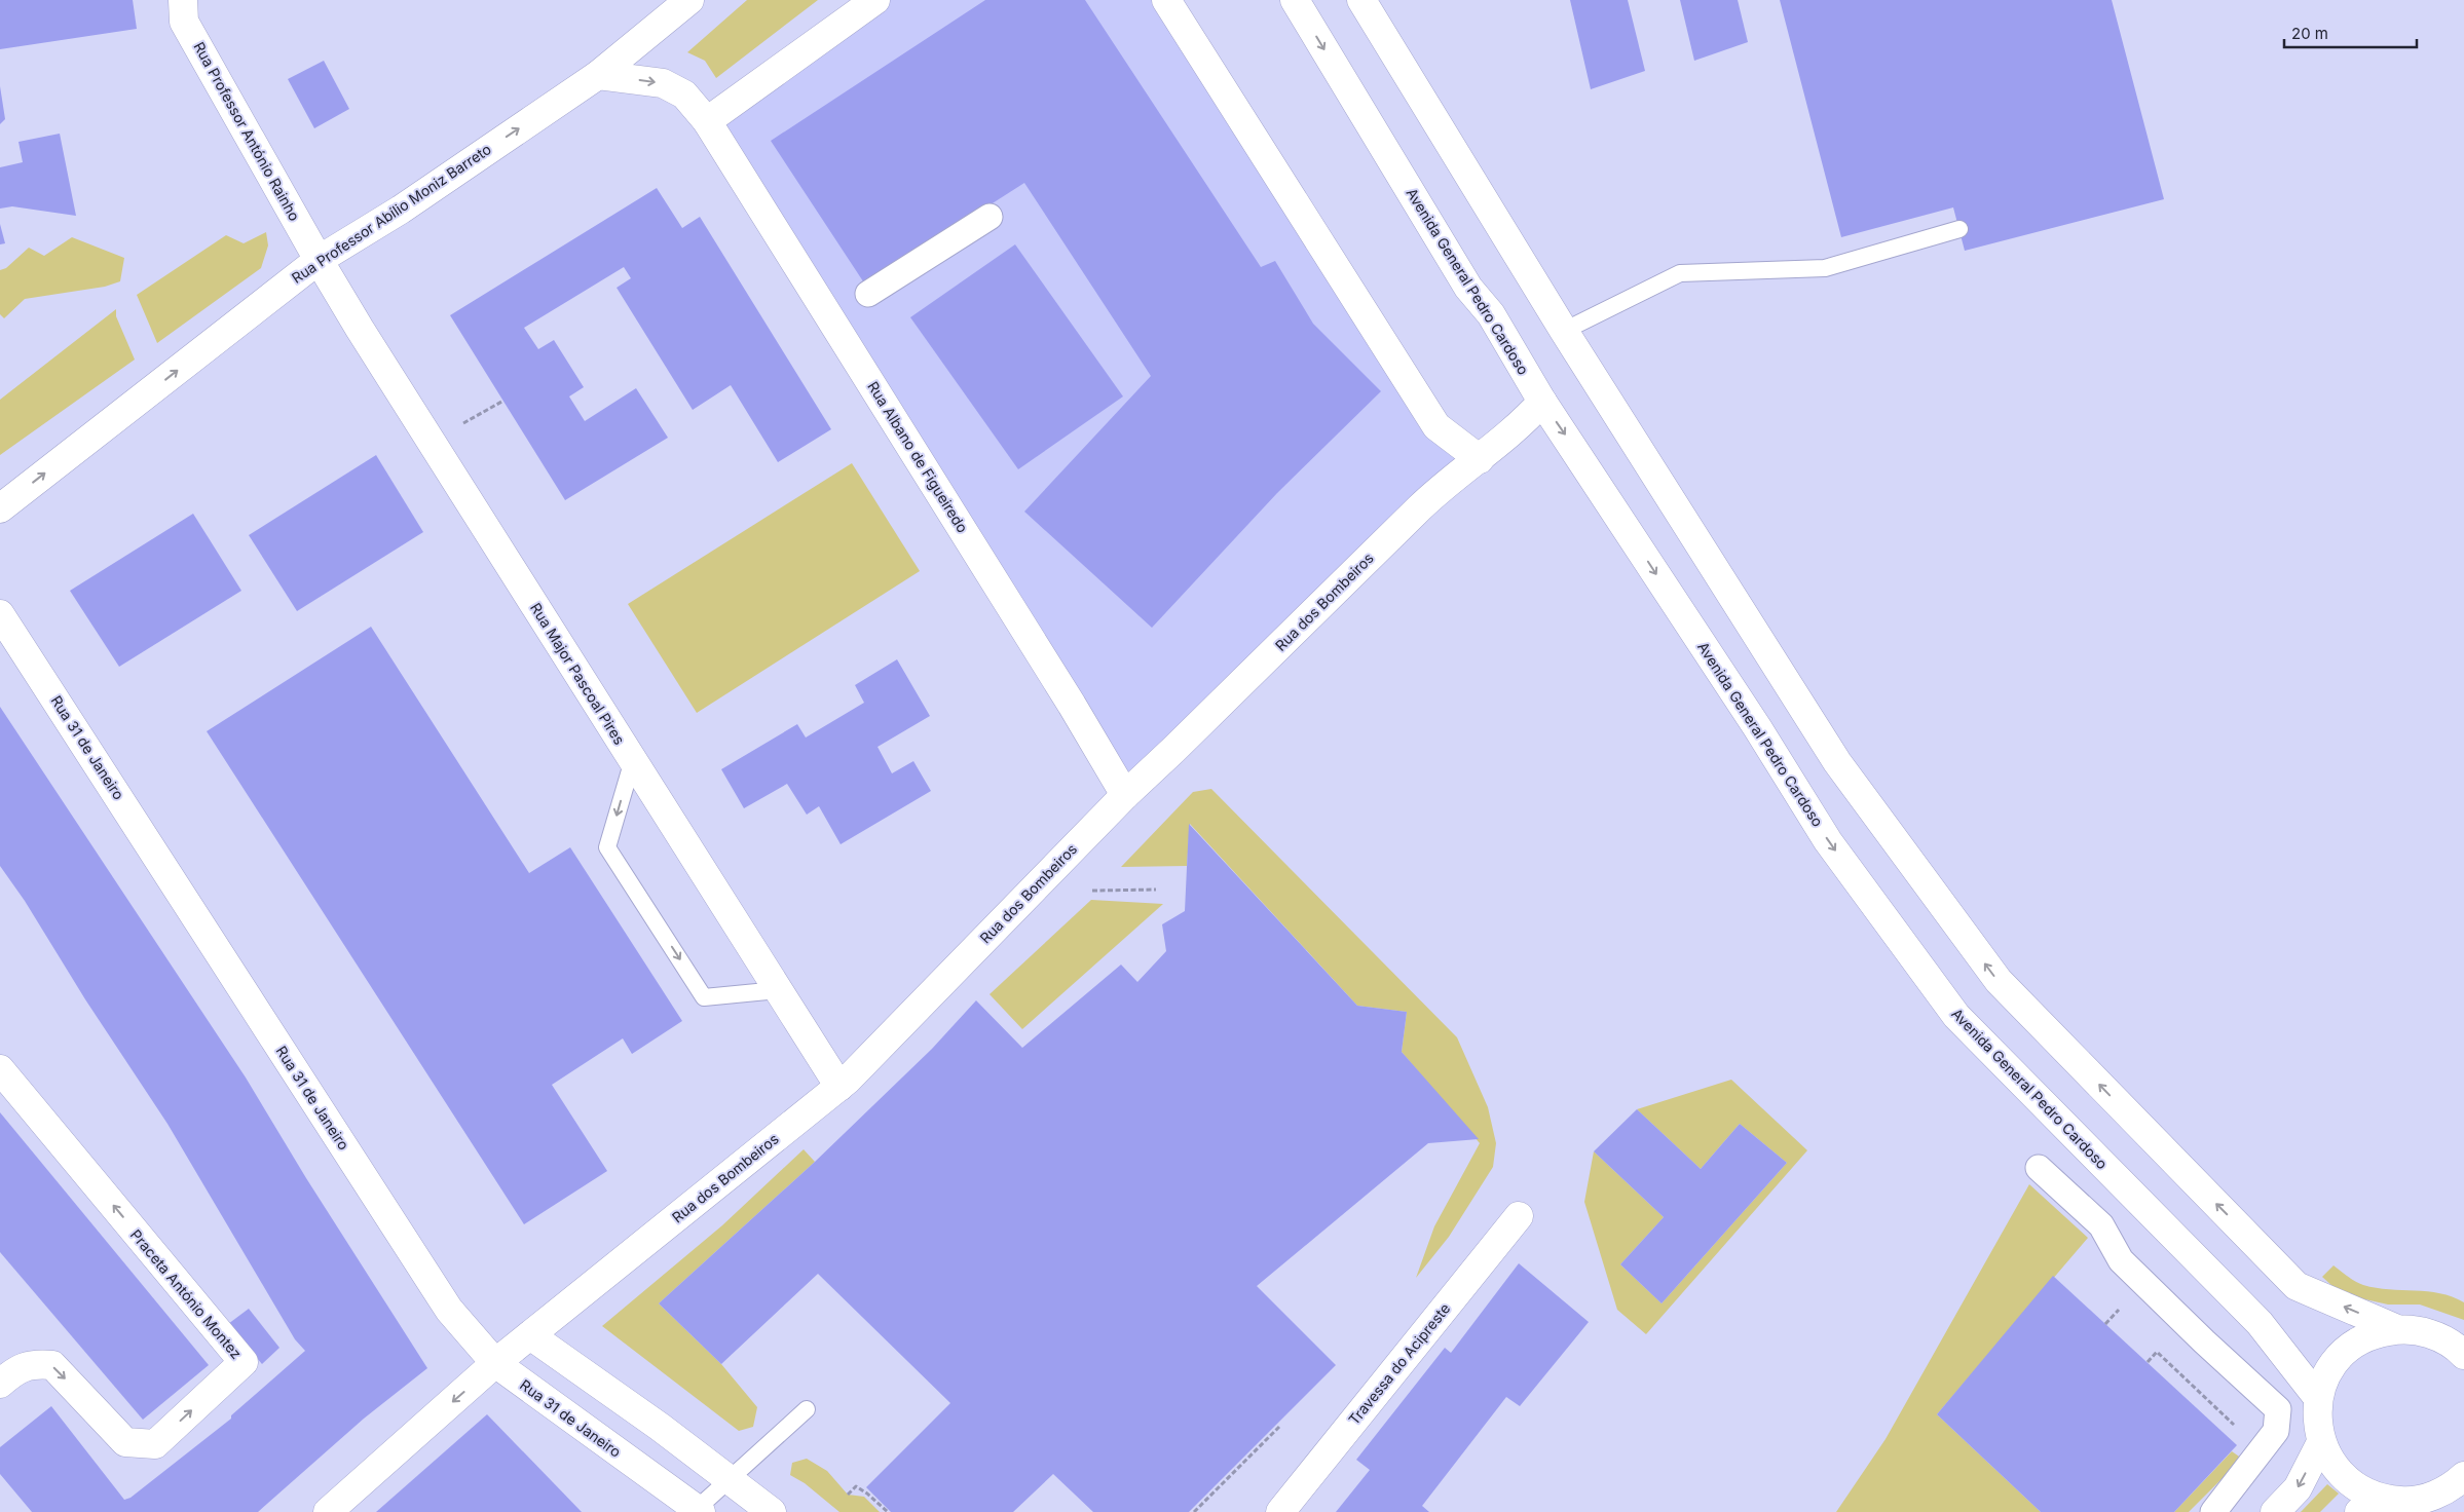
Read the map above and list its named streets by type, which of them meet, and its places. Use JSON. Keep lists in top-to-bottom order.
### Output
{
  "streets": {
    "street": [
      "Rua Professor António Rainho",
      "Rua Professor Abílio Moniz Barreto",
      "Avenida General Pedro Cardoso",
      "Rua Albano de Figueiredo",
      "Rua dos Bombeiros",
      "Rua Major Pascoal Pires",
      "Rua 31 de Janeiro",
      "Praceta António Montez",
      "Travessa do Acipreste"
    ]
  },
  "crossings": [
    ["Rua Professor António Rainho", "Rua Professor Abílio Moniz Barreto"],
    ["Rua Professor António Rainho", "Rua Major Pascoal Pires"],
    ["Rua Professor Abílio Moniz Barreto", "Rua Albano de Figueiredo"],
    ["Rua Professor Abílio Moniz Barreto", "Rua Major Pascoal Pires"],
    ["Avenida General Pedro Cardoso", "Rua dos Bombeiros"],
    ["Rua Albano de Figueiredo", "Rua dos Bombeiros"],
    ["Rua dos Bombeiros", "Rua Major Pascoal Pires"],
    ["Rua dos Bombeiros", "Rua 31 de Janeiro"]
  ],
  "one_way": ["Rua Professor Abílio Moniz Barreto"],
  "scale_bar": "20 m"
}
